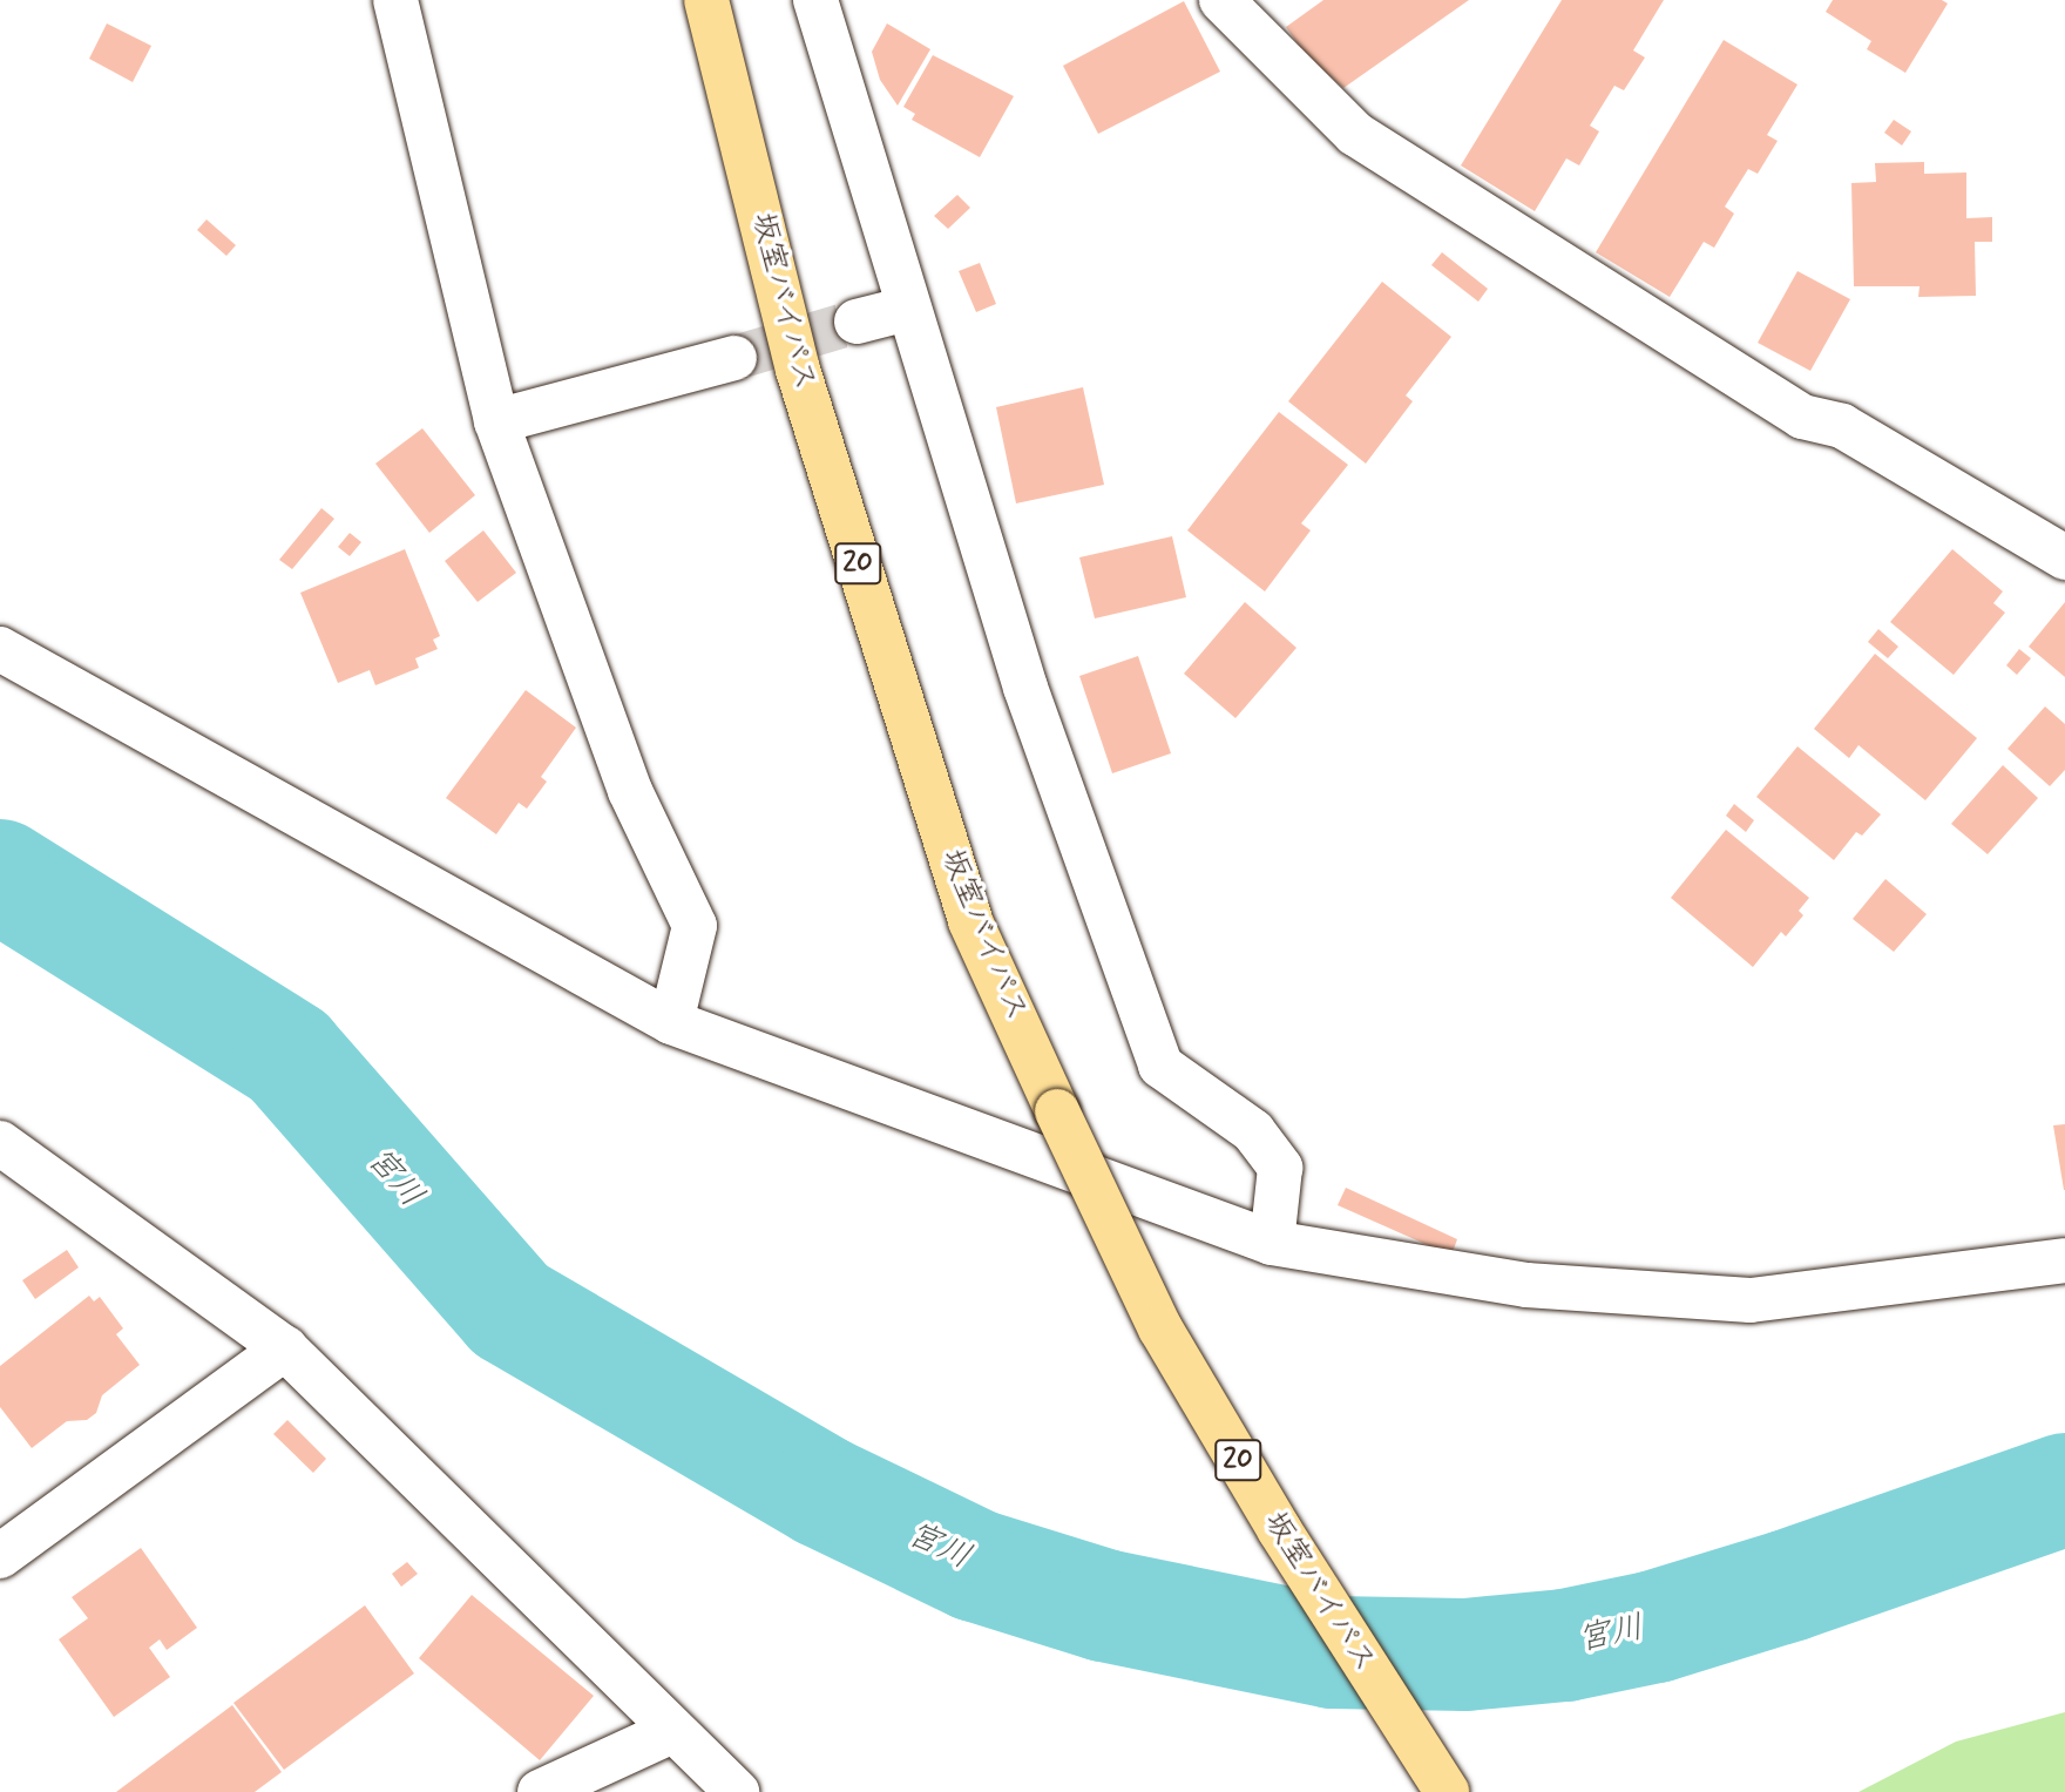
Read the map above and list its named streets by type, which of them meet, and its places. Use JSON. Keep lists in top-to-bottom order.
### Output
{
  "streets": {
    "highway": ["坂室バイパス", "20"]
  },
  "water": ["宮川"]
}
